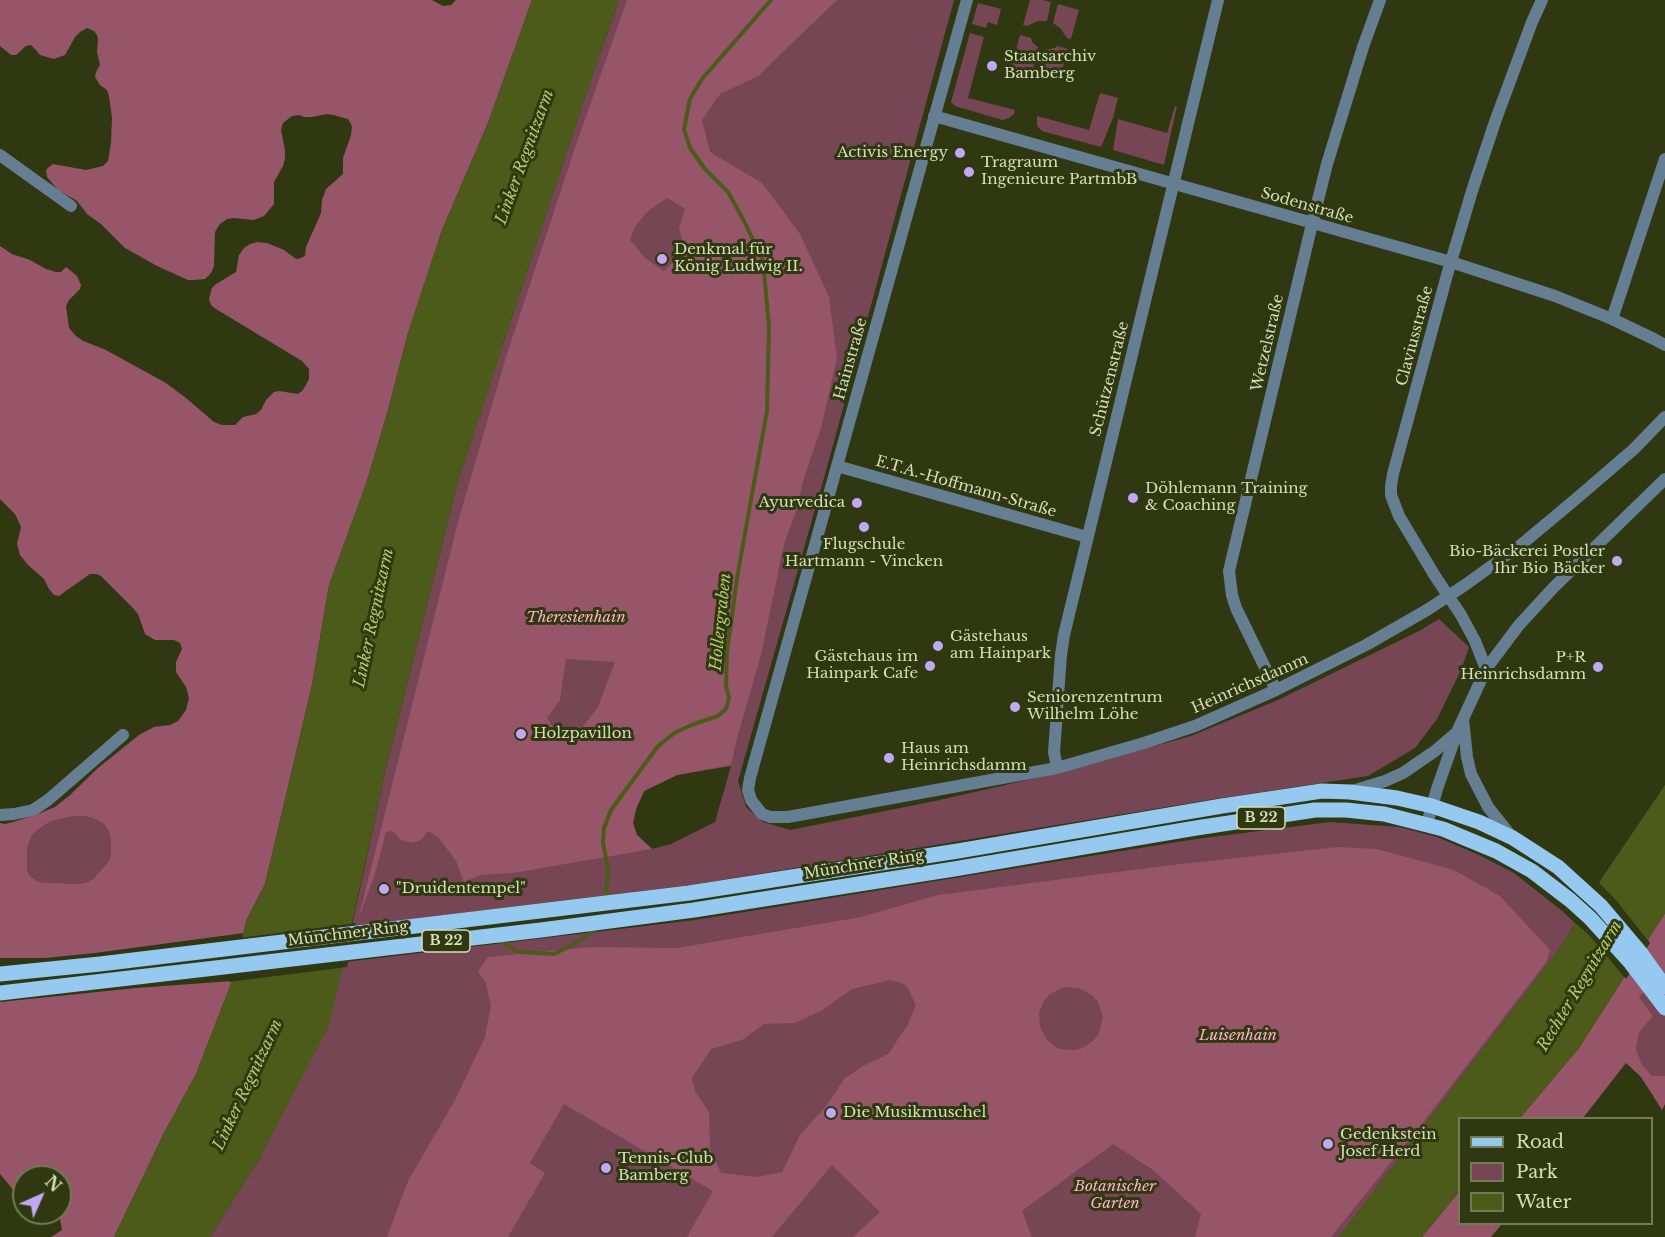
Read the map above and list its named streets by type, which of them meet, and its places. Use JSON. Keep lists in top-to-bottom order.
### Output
{
  "streets": {
    "main road": ["B 22", "Münchner Ring"],
    "street": [
      "Sodenstraße",
      "Claviusstraße",
      "Wetzelstraße",
      "Hainstraße",
      "Schützenstraße",
      "E.T.A.-Hoffmann-Straße",
      "Heinrichsdamm"
    ]
  },
  "crossings": [
    ["Sodenstraße", "Claviusstraße"],
    ["Sodenstraße", "Wetzelstraße"],
    ["Sodenstraße", "Hainstraße"],
    ["Sodenstraße", "Schützenstraße"],
    ["Claviusstraße", "Heinrichsdamm"],
    ["Wetzelstraße", "Heinrichsdamm"],
    ["Hainstraße", "E.T.A.-Hoffmann-Straße"],
    ["Hainstraße", "Heinrichsdamm"],
    ["Schützenstraße", "E.T.A.-Hoffmann-Straße"],
    ["Schützenstraße", "Heinrichsdamm"]
  ],
  "water": ["Linker Regnitzarm", "Hollergraben", "Rechter Regnitzarm"],
  "parks": ["Theresienhain", "Luisenhain", "Botanischer Garten"],
  "places": [
    "Staatsarchiv Bamberg",
    "Activis Energy",
    "Tragraum Ingenieure PartmbB",
    "Denkmal für König Ludwig II.",
    "Döhlemann Training & Coaching",
    "Ayurvedica",
    "Flugschule Hartmann - Vincken",
    "Bio-Bäckerei Postler Ihr Bio Bäcker",
    "Gästehaus am Hainpark",
    "Gästehaus im Hainpark Cafe",
    "P+R Heinrichsdamm",
    "Seniorenzentrum Wilhelm Löhe",
    "Holzpavillon",
    "Haus am Heinrichsdamm",
    "\"Druidentempel\"",
    "Die Musikmuschel",
    "Gedenkstein Josef Herd",
    "Tennis-Club Bamberg"
  ],
  "legend": ["Road", "Park", "Water"],
  "north": "top right"
}
